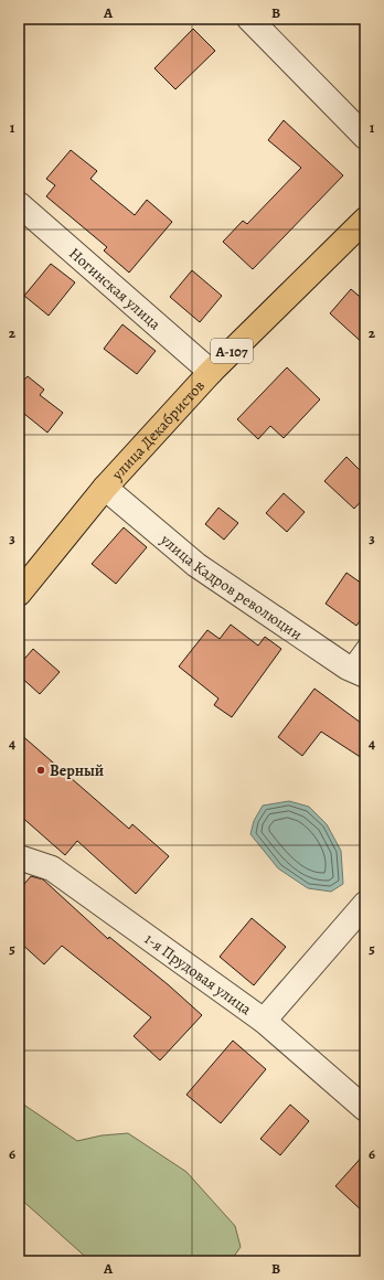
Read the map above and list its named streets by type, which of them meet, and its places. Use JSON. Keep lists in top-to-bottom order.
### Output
{
  "streets": {
    "highway": ["А-107", "улица Декабристов"],
    "street": ["Ногинская улица", "улица Кадров революции", "1-я Прудовая улица"]
  },
  "crossings": [
    ["Ногинская улица", "улица Декабристов"],
    ["улица Декабристов", "улица Кадров революции"]
  ],
  "places": ["Верный"],
  "grid": {
    "columns": ["A", "B"],
    "rows": [
      "1",
      "2",
      "3",
      "4",
      "5",
      "6"
    ]
  }
}
